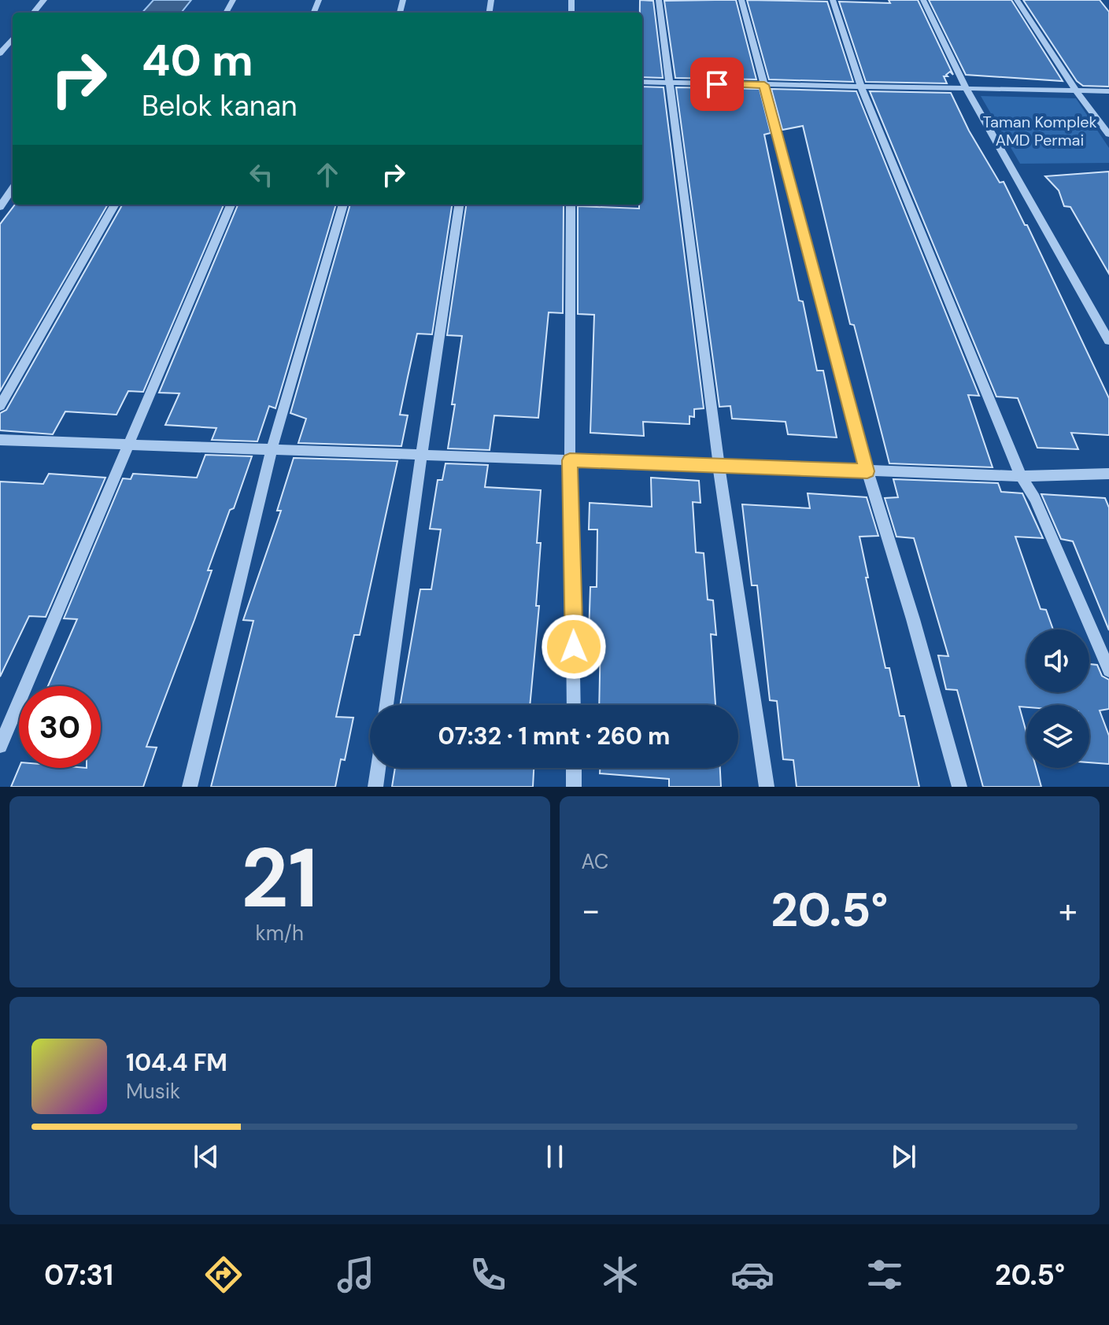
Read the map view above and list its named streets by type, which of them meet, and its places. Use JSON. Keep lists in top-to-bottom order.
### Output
{
  "parks": ["Taman Komplek AMD Permai"],
  "page": {
    "turn": ["40 m", "Belok kanan"],
    "limit": "30",
    "trip": "07:32 · 1 mnt · 260 m",
    "tile": [
      ["21", "km/h"],
      "AC"
    ],
    "heat": ["−", "20.5°", "+"],
    "song": ["104.4 FM", "Musik"],
    "tabs": ["07:31", "20.5°"]
  }
}
